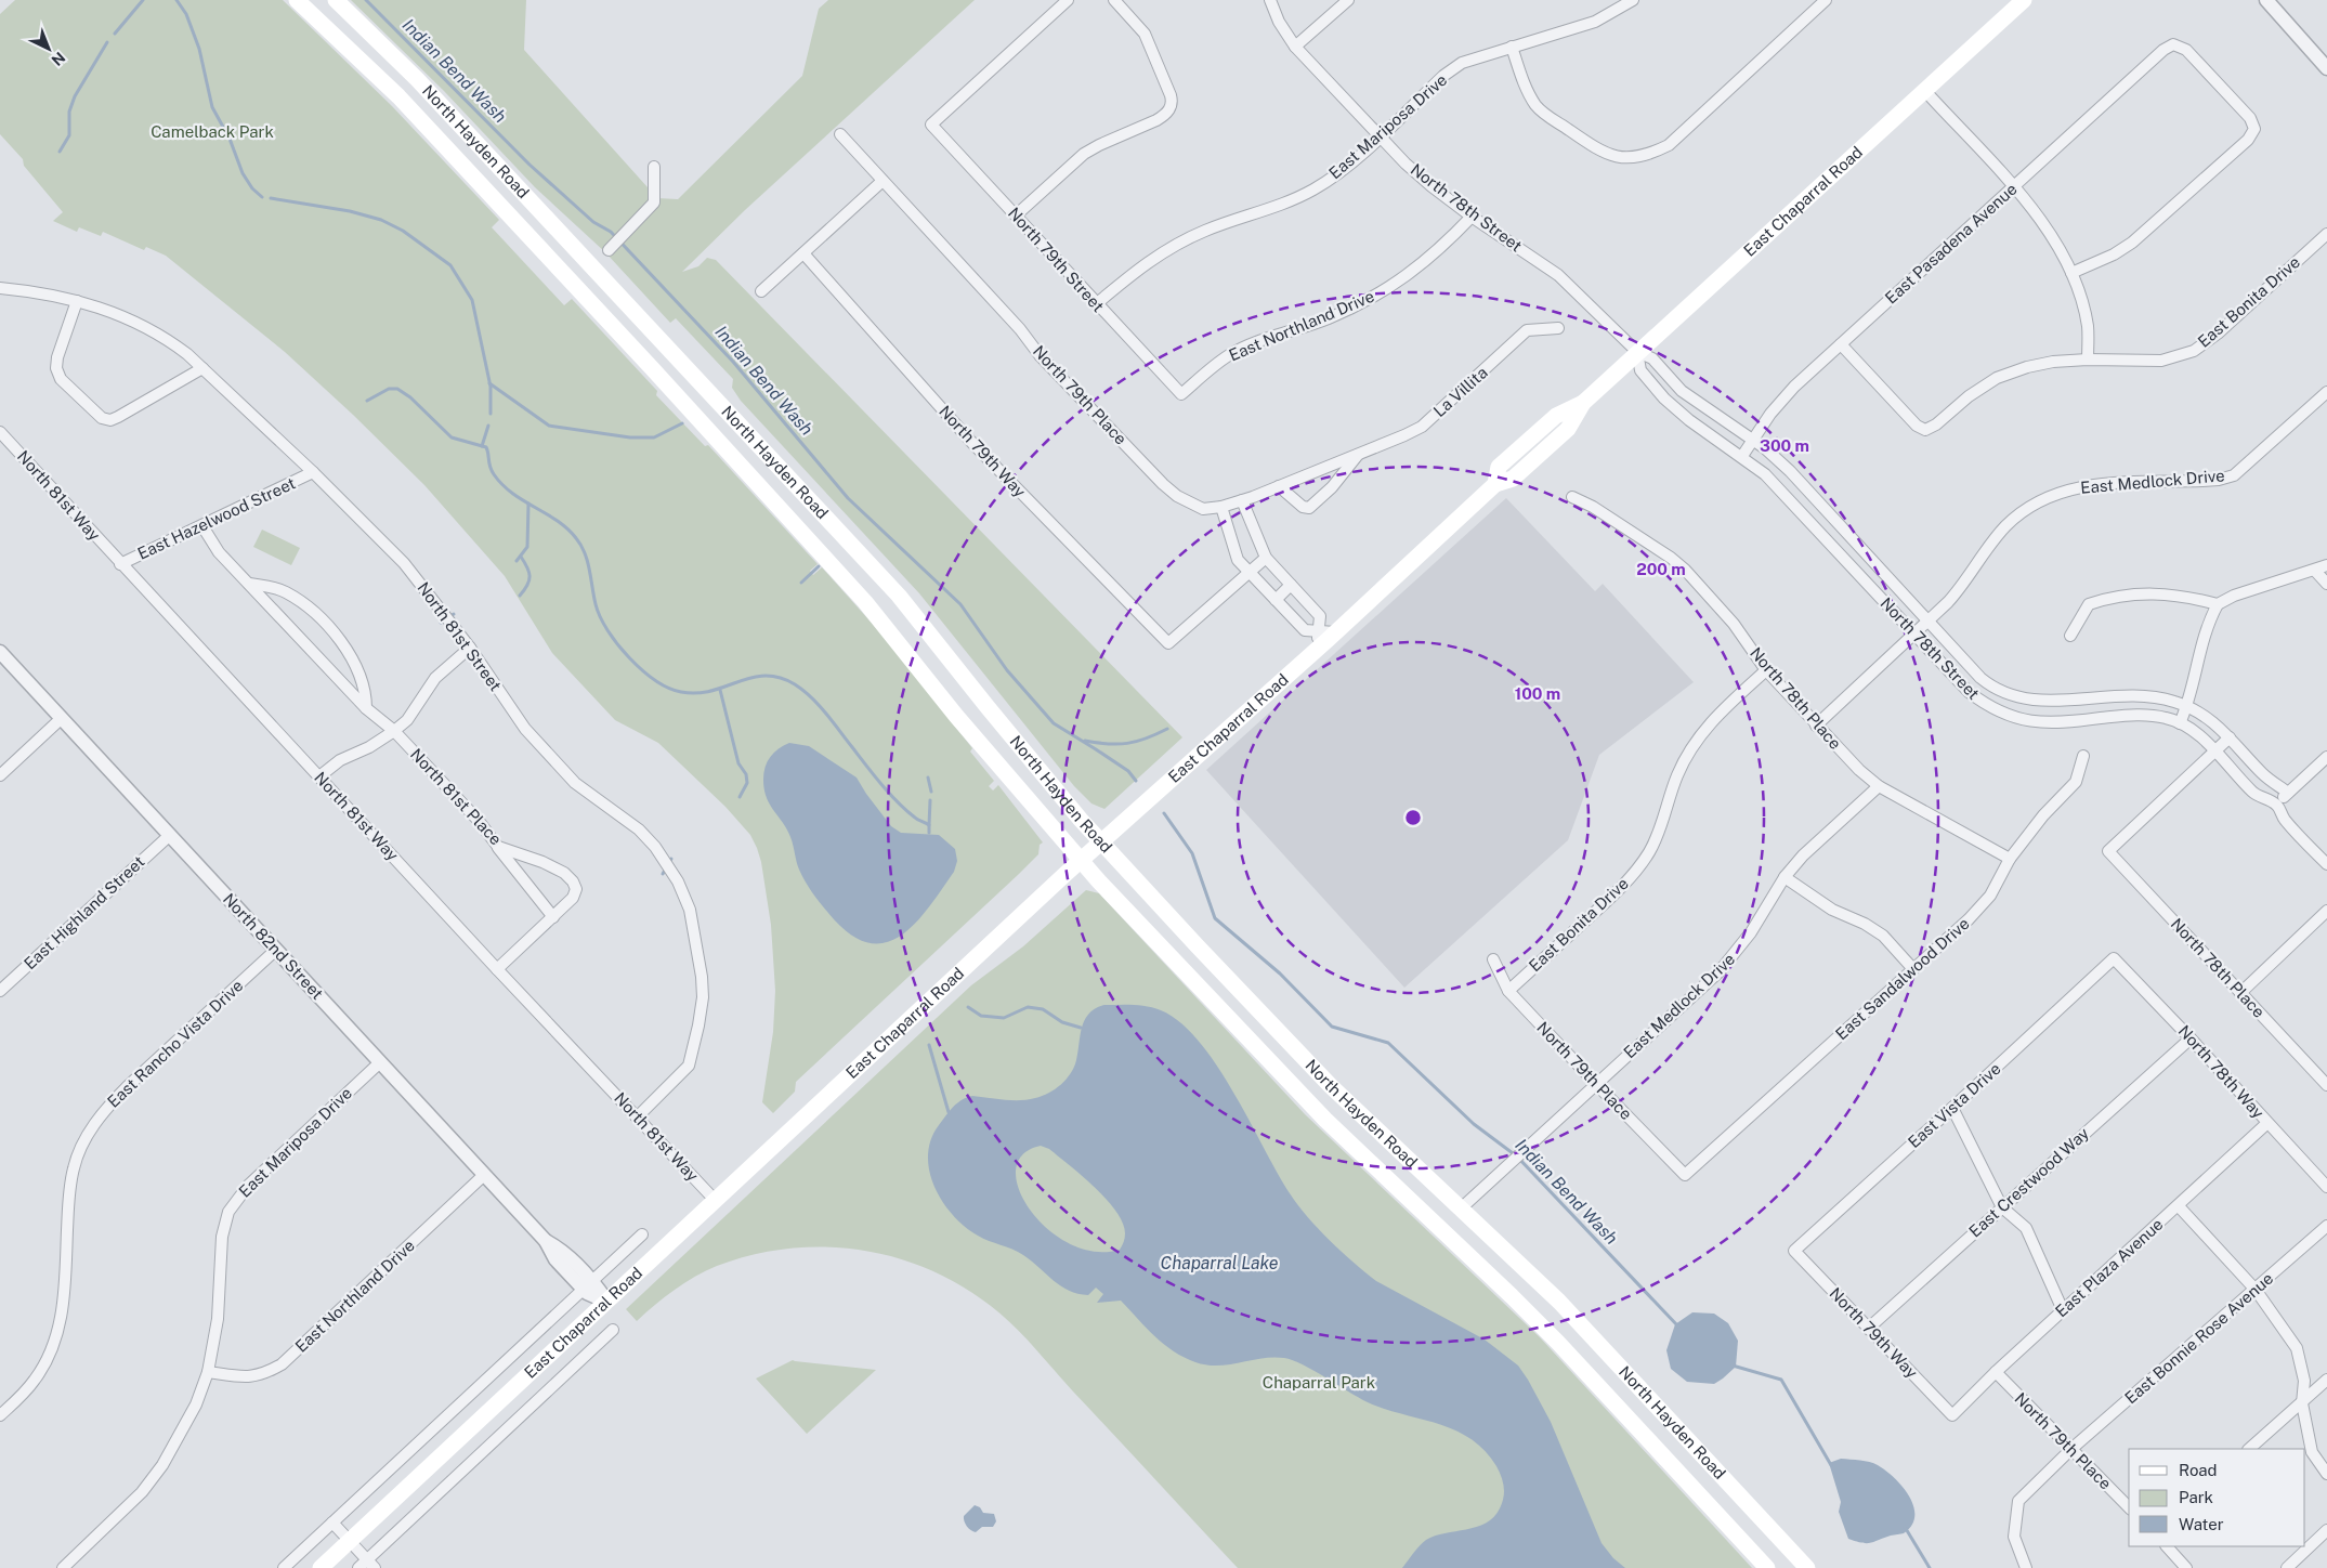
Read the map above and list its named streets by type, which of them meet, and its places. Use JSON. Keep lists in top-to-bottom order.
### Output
{
  "streets": {
    "main road": ["North Hayden Road", "East Chaparral Road"],
    "street": [
      "East Mariposa Drive",
      "North 78th Street",
      "East Pasadena Avenue",
      "North 79th Street",
      "East Bonita Drive",
      "East Northland Drive",
      "La Villita",
      "North 79th Place",
      "North 79th Way",
      "East Medlock Drive",
      "North 81st Way",
      "East Hazelwood Street",
      "North 81st Street",
      "North 78th Place",
      "North 81st Place",
      "East Highland Street",
      "North 82nd Street",
      "East Sandalwood Drive",
      "East Rancho Vista Drive",
      "North 78th Way",
      "East Vista Drive",
      "East Crestwood Way",
      "East Plaza Avenue",
      "East Bonnie Rose Avenue"
    ]
  },
  "crossings": [
    ["East Mariposa Drive", "North 78th Street"],
    ["East Mariposa Drive", "North 79th Street"],
    ["East Mariposa Drive", "East Northland Drive"],
    ["East Mariposa Drive", "North 82nd Street"],
    ["North Hayden Road", "East Chaparral Road"],
    ["North Hayden Road", "East Medlock Drive"],
    ["East Chaparral Road", "North 78th Street"],
    ["East Chaparral Road", "North 81st Way"],
    ["East Chaparral Road", "North 82nd Street"],
    ["North 78th Street", "East Pasadena Avenue"],
    ["North 78th Street", "East Northland Drive"],
    ["North 78th Street", "East Medlock Drive"],
    ["North 78th Street", "North 78th Place"],
    ["East Pasadena Avenue", "East Bonita Drive"],
    ["North 79th Street", "East Northland Drive"],
    ["East Bonita Drive", "North 79th Place"],
    ["East Bonita Drive", "North 78th Place"],
    ["East Northland Drive", "North 82nd Street"],
    ["La Villita", "North 79th Place"],
    ["North 79th Place", "East Medlock Drive"],
    ["North 79th Place", "East Sandalwood Drive"],
    ["North 79th Place", "East Plaza Avenue"],
    ["North 79th Place", "East Bonnie Rose Avenue"],
    ["North 79th Way", "East Vista Drive"],
    ["North 79th Way", "East Crestwood Way"],
    ["North 79th Way", "East Plaza Avenue"],
    ["East Medlock Drive", "North 78th Place"],
    ["North 81st Way", "East Hazelwood Street"],
    ["North 81st Way", "North 81st Street"],
    ["East Hazelwood Street", "North 81st Street"],
    ["East Hazelwood Street", "North 81st Place"],
    ["North 78th Place", "East Sandalwood Drive"],
    ["East Highland Street", "North 82nd Street"],
    ["North 82nd Street", "East Rancho Vista Drive"],
    ["North 78th Way", "East Vista Drive"],
    ["North 78th Way", "East Crestwood Way"],
    ["North 78th Way", "East Plaza Avenue"]
  ],
  "water": ["Indian Bend Wash", "Chaparral Lake"],
  "parks": ["Camelback Park", "Chaparral Park"],
  "legend": ["Road", "Park", "Water"],
  "north": "bottom right",
  "rings": ["300 m", "200 m", "100 m"]
}
